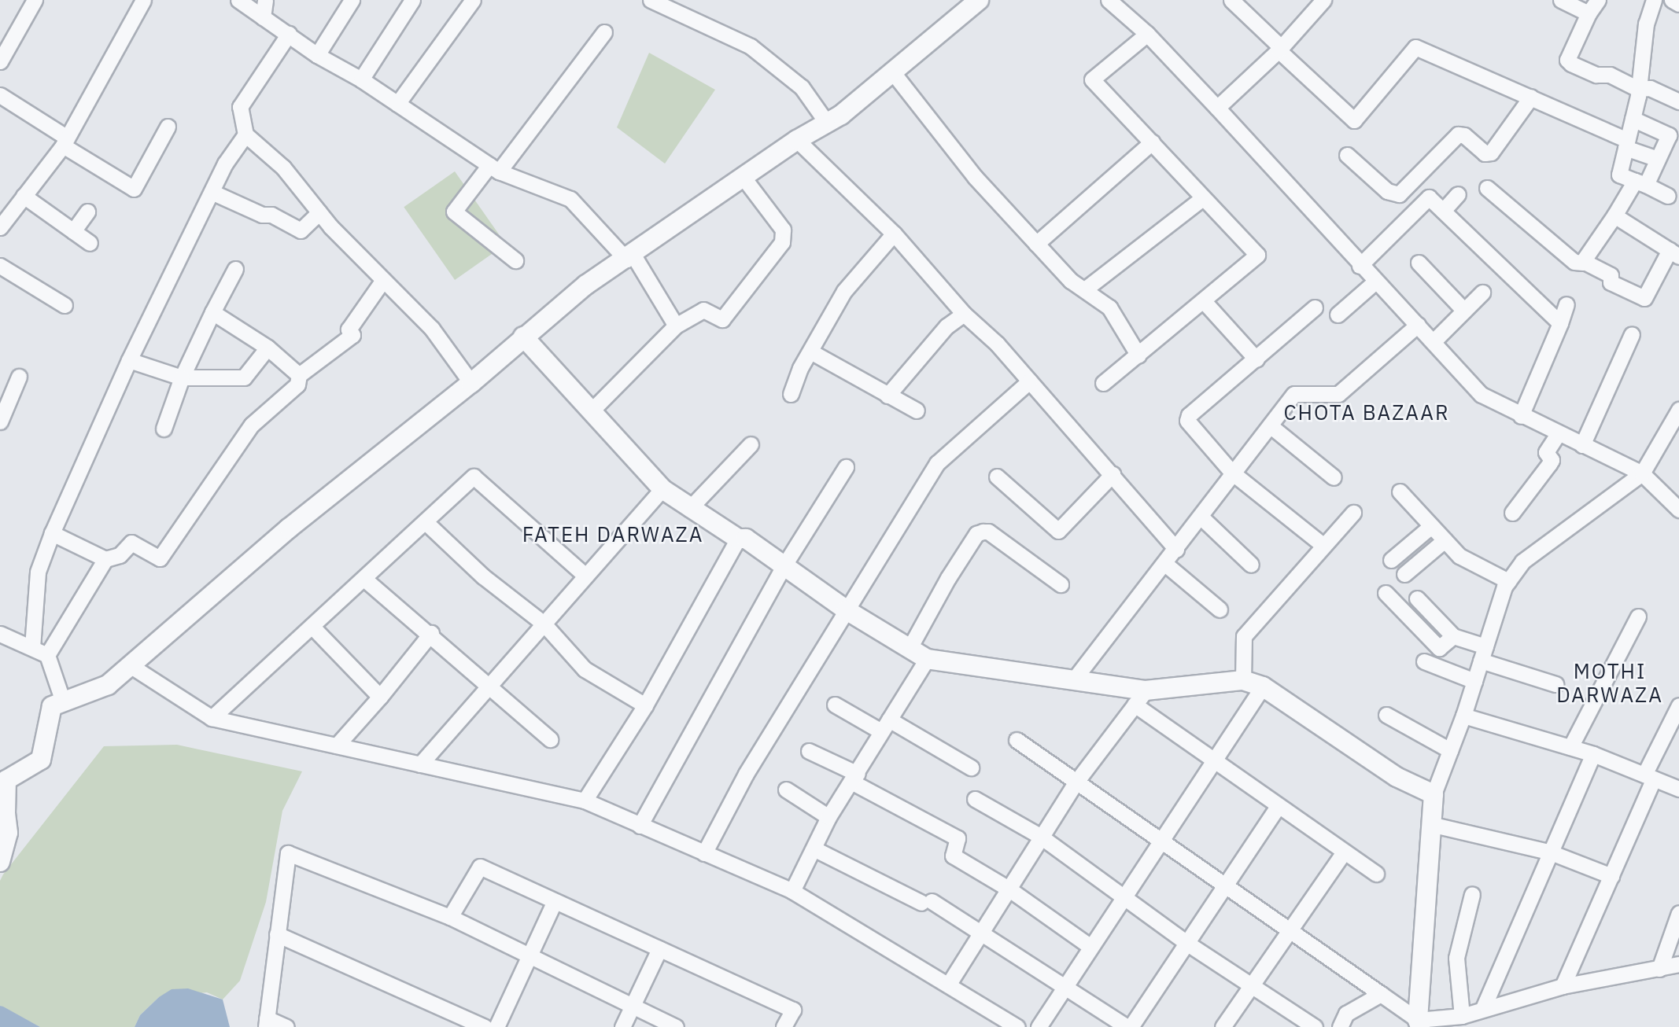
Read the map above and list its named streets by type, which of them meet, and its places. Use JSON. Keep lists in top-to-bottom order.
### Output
{
  "districts": ["CHOTA BAZAAR", "FATEH DARWAZA", "MOTHI DARWAZA"]
}
